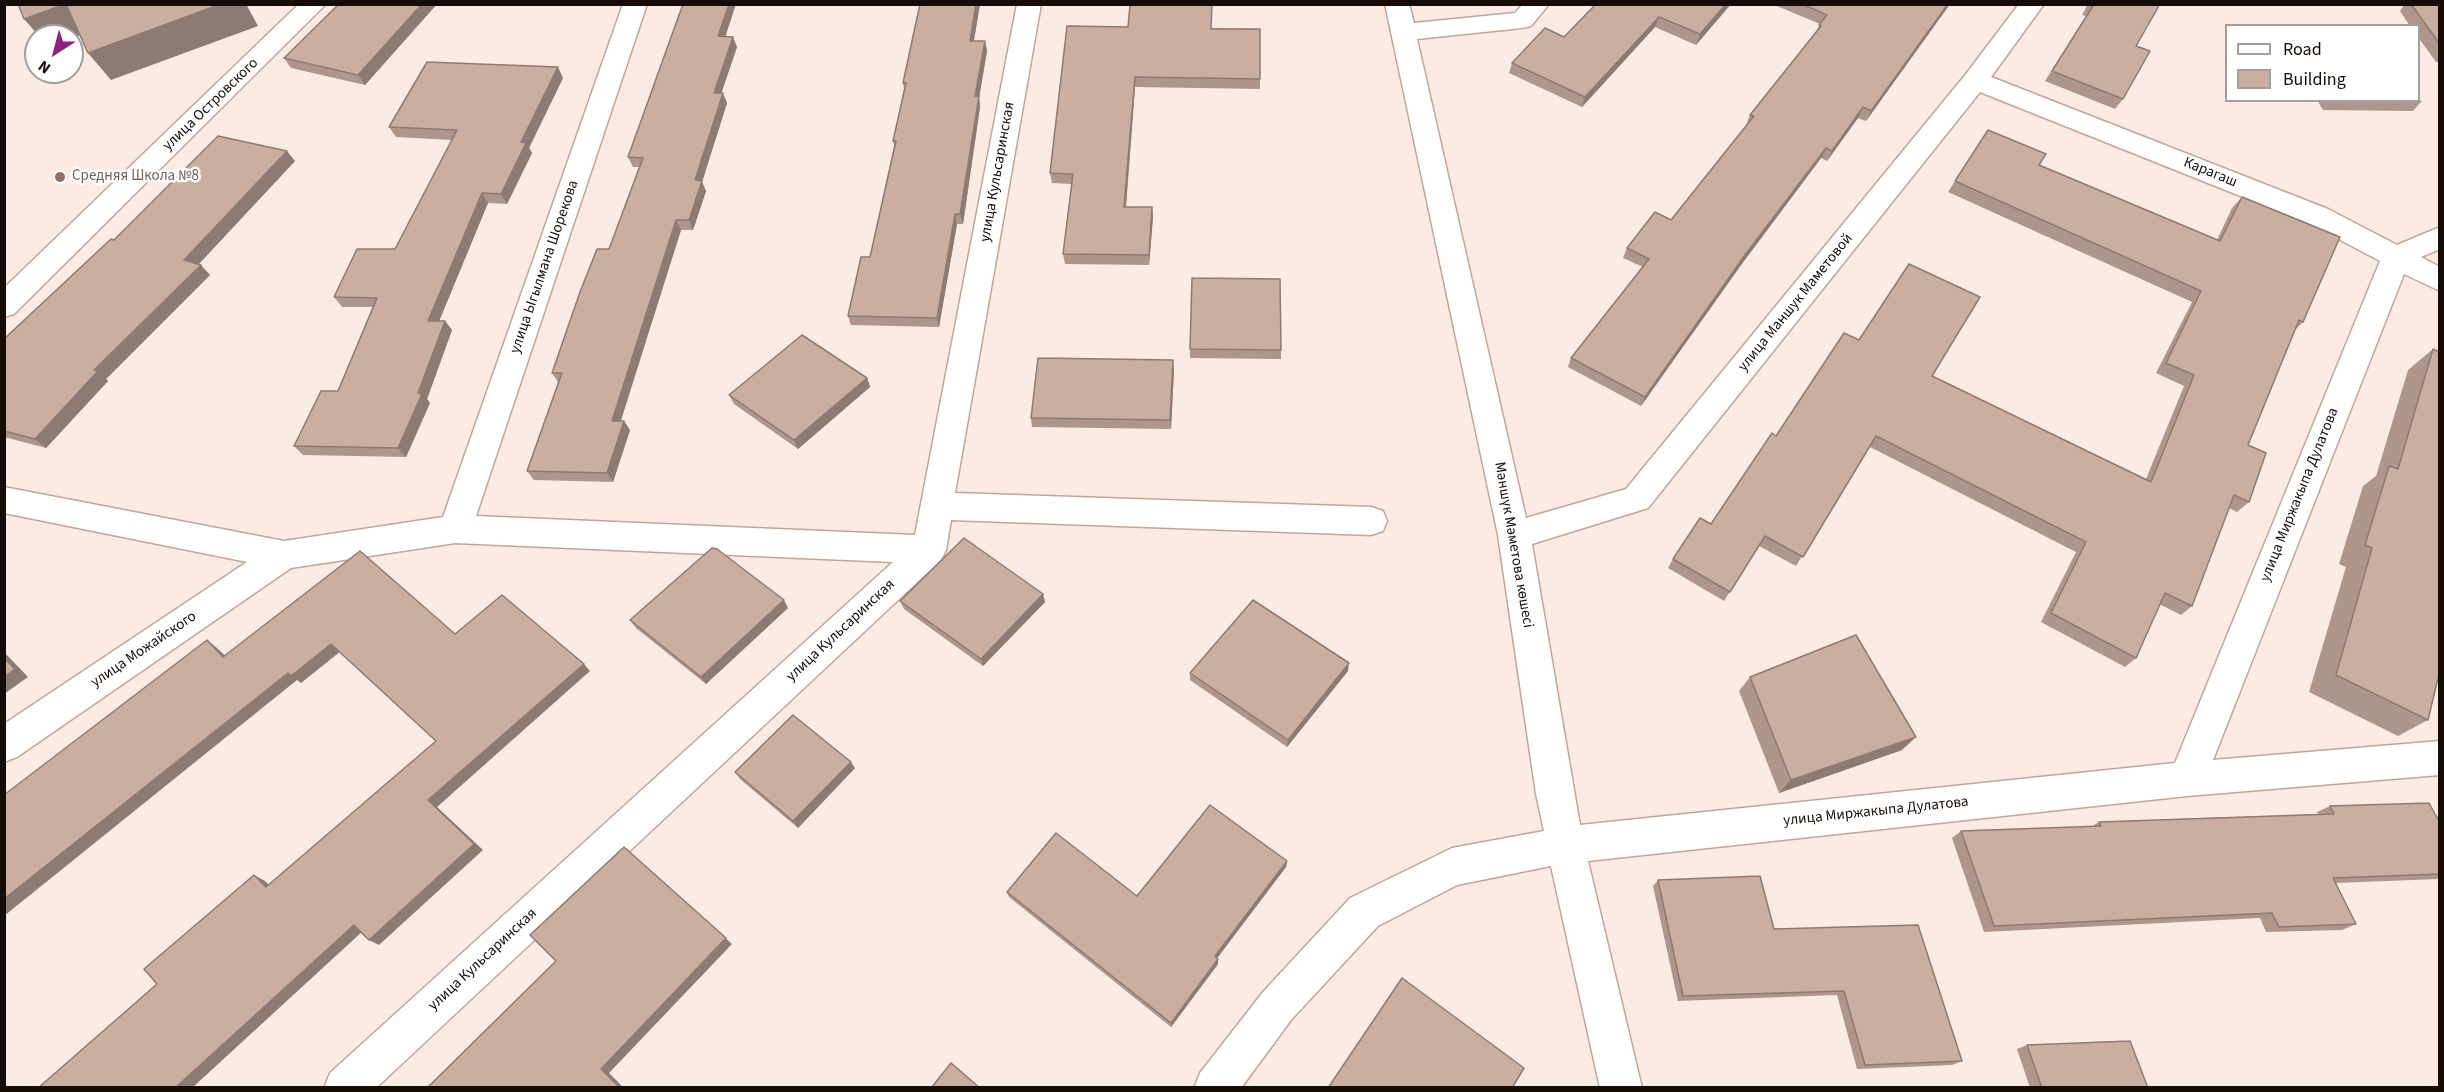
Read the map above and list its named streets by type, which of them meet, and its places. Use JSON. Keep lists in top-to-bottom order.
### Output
{
  "streets": {
    "street": [
      "улица Островского",
      "улица Кульсаринская",
      "Карагаш",
      "улица Ыгылмана Шорекова",
      "улица Маншук Маметовой",
      "улица Миржакыпа Дулатова",
      "Мәншүк Мәметова көшесі",
      "улица Можайского"
    ]
  },
  "crossings": [
    ["Карагаш", "улица Маншук Маметовой"],
    ["Карагаш", "улица Миржакыпа Дулатова"],
    ["улица Маншук Маметовой", "Мәншүк Мәметова көшесі"],
    ["улица Миржакыпа Дулатова", "Мәншүк Мәметова көшесі"]
  ],
  "places": ["Средняя Школа №8"],
  "legend": ["Road", "Building"],
  "north": "bottom left"
}
